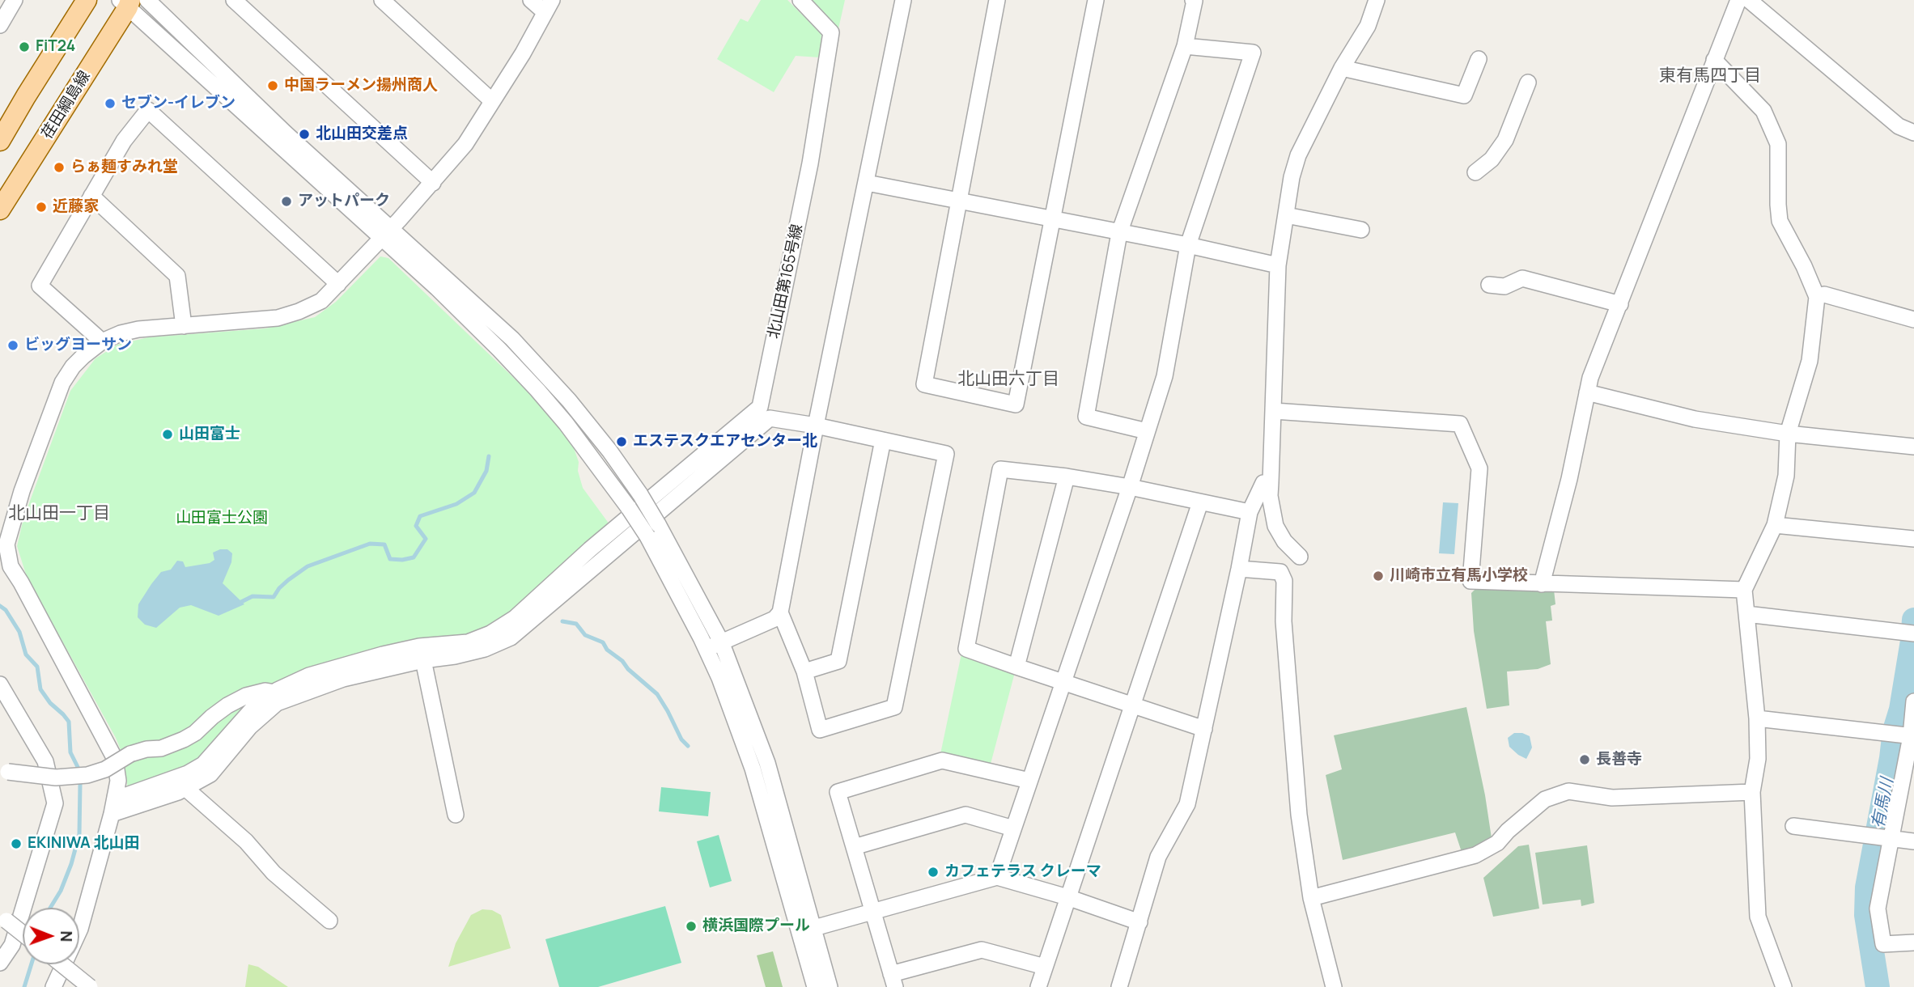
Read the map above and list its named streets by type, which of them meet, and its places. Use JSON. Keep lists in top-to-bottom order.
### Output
{
  "streets": {
    "main road": ["荏田綱島線"],
    "street": ["北山田第165号線"]
  },
  "districts": ["東有馬四丁目", "北山田六丁目", "北山田一丁目"],
  "water": ["有馬川"],
  "parks": ["山田富士公園"],
  "places": [
    "FiT24",
    "中国ラーメン揚州商人",
    "セブン-イレブン",
    "北山田交差点",
    "らぁ麺すみれ堂",
    "アットパーク",
    "近藤家",
    "ビッグヨーサン",
    "山田富士",
    "エステスクエアセンター北",
    "川崎市立有馬小学校",
    "長善寺",
    "EKINIWA 北山田",
    "カフェテラス クレーマ",
    "横浜国際プール"
  ],
  "north": "right"
}
